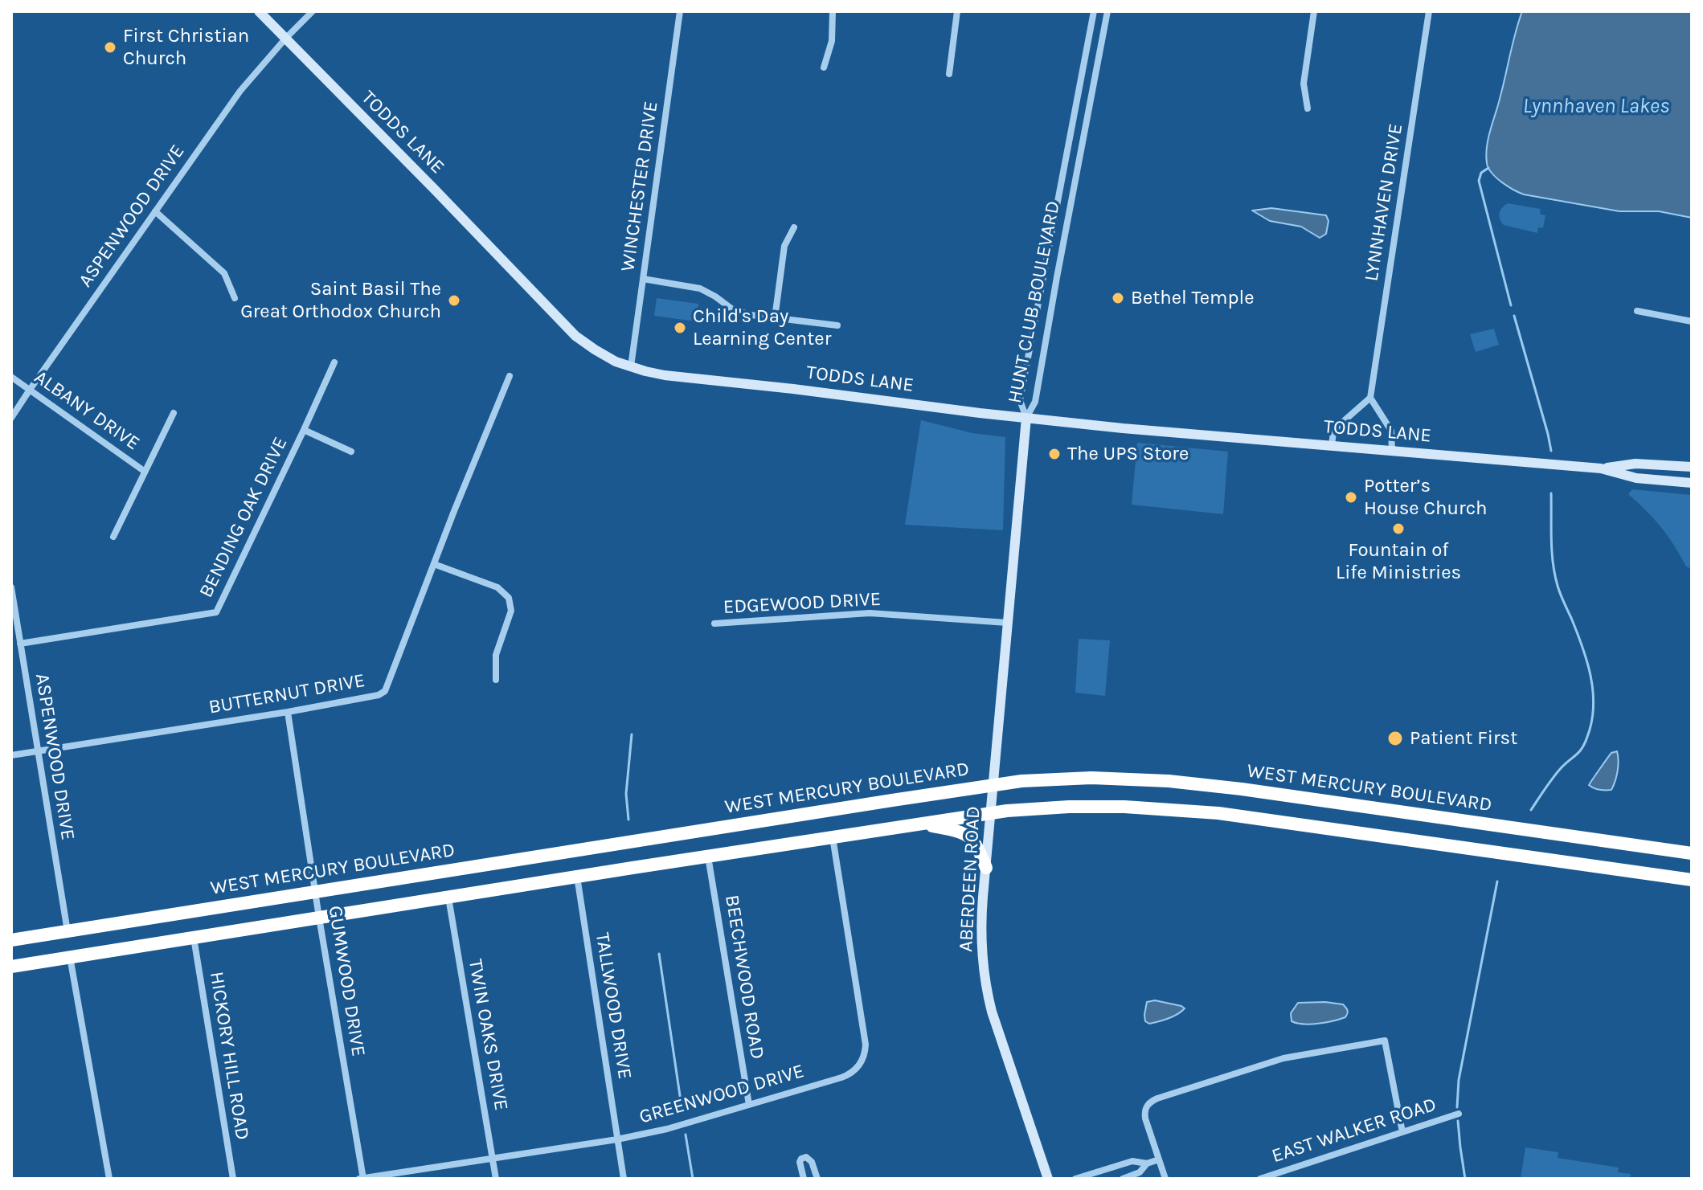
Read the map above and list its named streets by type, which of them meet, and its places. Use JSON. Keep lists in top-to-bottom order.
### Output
{
  "streets": {
    "highway": ["WEST MERCURY BOULEVARD"],
    "main road": ["TODDS LANE", "ABERDEEN ROAD"],
    "street": [
      "WINCHESTER DRIVE",
      "LYNNHAVEN DRIVE",
      "ASPENWOOD DRIVE",
      "HUNT CLUB BOULEVARD",
      "ALBANY DRIVE",
      "BENDING OAK DRIVE",
      "EDGEWOOD DRIVE",
      "BUTTERNUT DRIVE",
      "BEECHWOOD ROAD",
      "GUMWOOD DRIVE",
      "TALLWOOD DRIVE",
      "TWIN OAKS DRIVE",
      "HICKORY HILL ROAD",
      "GREENWOOD DRIVE",
      "EAST WALKER ROAD"
    ]
  },
  "crossings": [
    ["TODDS LANE", "WINCHESTER DRIVE"],
    ["TODDS LANE", "ASPENWOOD DRIVE"],
    ["TODDS LANE", "HUNT CLUB BOULEVARD"],
    ["TODDS LANE", "ABERDEEN ROAD"],
    ["ASPENWOOD DRIVE", "ALBANY DRIVE"],
    ["ASPENWOOD DRIVE", "BENDING OAK DRIVE"],
    ["ASPENWOOD DRIVE", "BUTTERNUT DRIVE"],
    ["ASPENWOOD DRIVE", "WEST MERCURY BOULEVARD"],
    ["HUNT CLUB BOULEVARD", "ABERDEEN ROAD"],
    ["EDGEWOOD DRIVE", "ABERDEEN ROAD"],
    ["BUTTERNUT DRIVE", "GUMWOOD DRIVE"],
    ["WEST MERCURY BOULEVARD", "ABERDEEN ROAD"],
    ["WEST MERCURY BOULEVARD", "GUMWOOD DRIVE"],
    ["BEECHWOOD ROAD", "GREENWOOD DRIVE"],
    ["GUMWOOD DRIVE", "GREENWOOD DRIVE"],
    ["TALLWOOD DRIVE", "GREENWOOD DRIVE"],
    ["TWIN OAKS DRIVE", "GREENWOOD DRIVE"]
  ],
  "water": ["Lynnhaven Lakes"],
  "places": [
    "First Christian Church",
    "Bethel Temple",
    "Saint Basil The Great Orthodox Church",
    "Child's Day Learning Center",
    "The UPS Store",
    "Potter’s House Church",
    "Fountain of Life Ministries",
    "Patient First"
  ]
}
